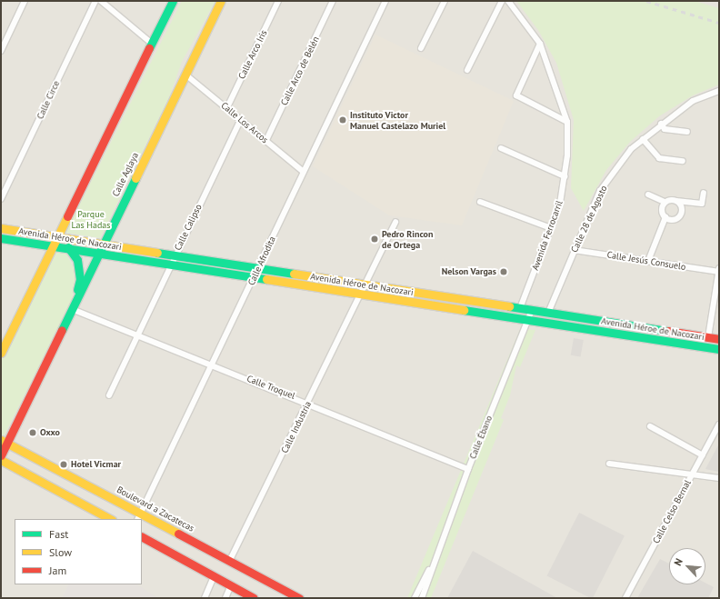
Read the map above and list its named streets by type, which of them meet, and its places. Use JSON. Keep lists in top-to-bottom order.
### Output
{
  "streets": {
    "main road": ["Calle Aglaya", "Avenida Héroe de Nacozari", "Boulevard a Zacatecas"],
    "street": [
      "Calle Arco Iris",
      "Calle Arco de Belén",
      "Calle Circe",
      "Calle Los Arcos",
      "Calle 28 de Agosto",
      "Calle Calipso",
      "Avenida Ferrocarril",
      "Calle Afrodita",
      "Calle Jesús Consuelo",
      "Calle Troquel",
      "Calle Industria",
      "Calle Ébano",
      "Calle Celso Bernal"
    ]
  },
  "crossings": [
    ["Calle Arco Iris", "Calle Los Arcos"],
    ["Calle Arco de Belén", "Calle Los Arcos"],
    ["Calle Los Arcos", "Calle Aglaya"],
    ["Calle Los Arcos", "Calle Calipso"],
    ["Calle Los Arcos", "Calle Afrodita"],
    ["Calle Aglaya", "Avenida Héroe de Nacozari"],
    ["Calle Aglaya", "Calle Troquel"],
    ["Calle Aglaya", "Boulevard a Zacatecas"],
    ["Calle 28 de Agosto", "Avenida Héroe de Nacozari"],
    ["Calle 28 de Agosto", "Calle Jesús Consuelo"],
    ["Calle Calipso", "Avenida Héroe de Nacozari"],
    ["Calle Calipso", "Calle Troquel"],
    ["Avenida Ferrocarril", "Avenida Héroe de Nacozari"],
    ["Avenida Héroe de Nacozari", "Calle Afrodita"],
    ["Avenida Héroe de Nacozari", "Calle Industria"],
    ["Avenida Héroe de Nacozari", "Calle Ébano"],
    ["Calle Afrodita", "Calle Troquel"],
    ["Calle Afrodita", "Boulevard a Zacatecas"],
    ["Calle Troquel", "Calle Industria"],
    ["Calle Troquel", "Calle Ébano"],
    ["Calle Industria", "Boulevard a Zacatecas"]
  ],
  "parks": ["Parque Las Hadas"],
  "places": [
    "Instituto Victor Manuel Castelazo Muriel",
    "Pedro Rincon de Ortega",
    "Nelson Vargas",
    "Oxxo",
    "Hotel Vicmar"
  ],
  "legend": ["Fast", "Slow", "Jam"],
  "north": "top left"
}
